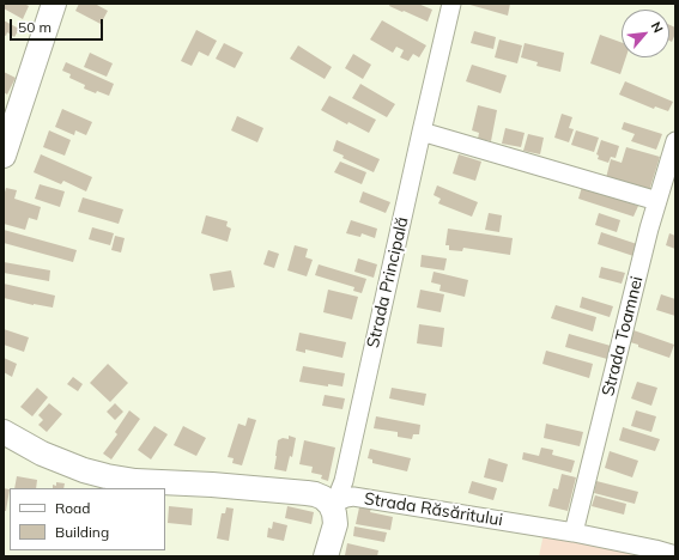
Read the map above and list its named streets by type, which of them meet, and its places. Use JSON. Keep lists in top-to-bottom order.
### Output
{
  "streets": {
    "street": ["Strada Principală", "Strada Toamnei", "Strada Răsăritului"]
  },
  "crossings": [
    ["Strada Principală", "Strada Răsăritului"],
    ["Strada Toamnei", "Strada Răsăritului"]
  ],
  "legend": ["Road", "Building"],
  "scale_bar": "50 m",
  "north": "top right"
}
